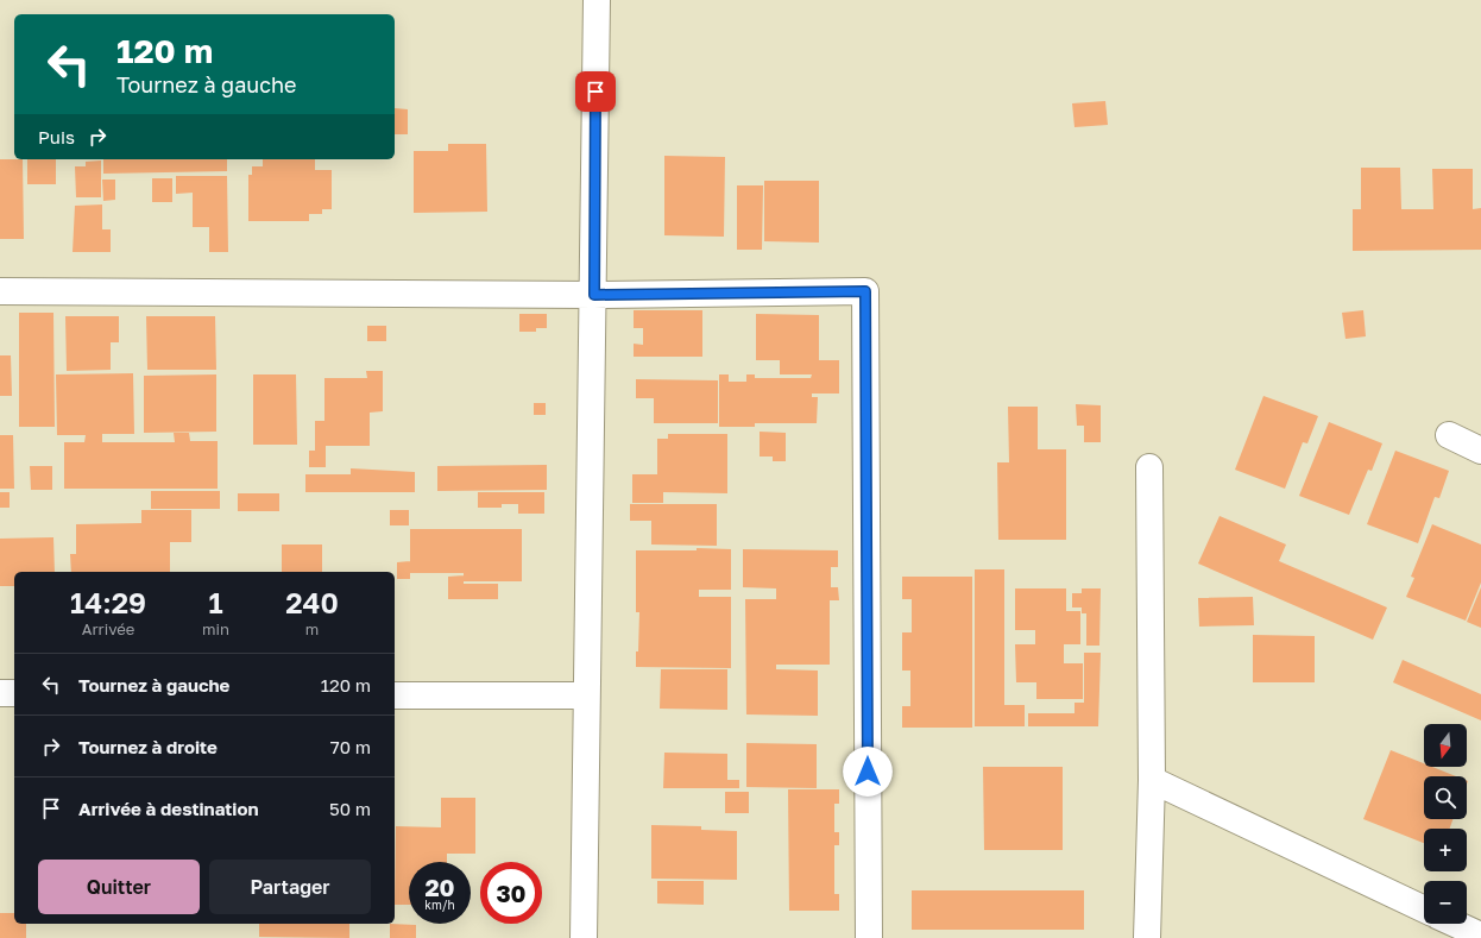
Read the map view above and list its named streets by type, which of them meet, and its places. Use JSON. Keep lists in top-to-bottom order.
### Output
{
  "north": "bottom",
  "page": {
    "turn": ["120 m", "Tournez à gauche"],
    "then": "Puis",
    "eta": [
      "14:29",
      "Arrivée",
      "1",
      "min",
      "240",
      "m"
    ],
    "list": [
      {
        "name": "Tournez à gauche",
        "value": "120 m"
      },
      {
        "name": "Tournez à droite",
        "value": "70 m"
      },
      {
        "name": "Arrivée à destination",
        "value": "50 m"
      }
    ],
    "map_buttons": ["+", "−"],
    "buttons": ["Quitter", "Partager"],
    "speed": "20 km/h",
    "limit": "30"
  }
}
